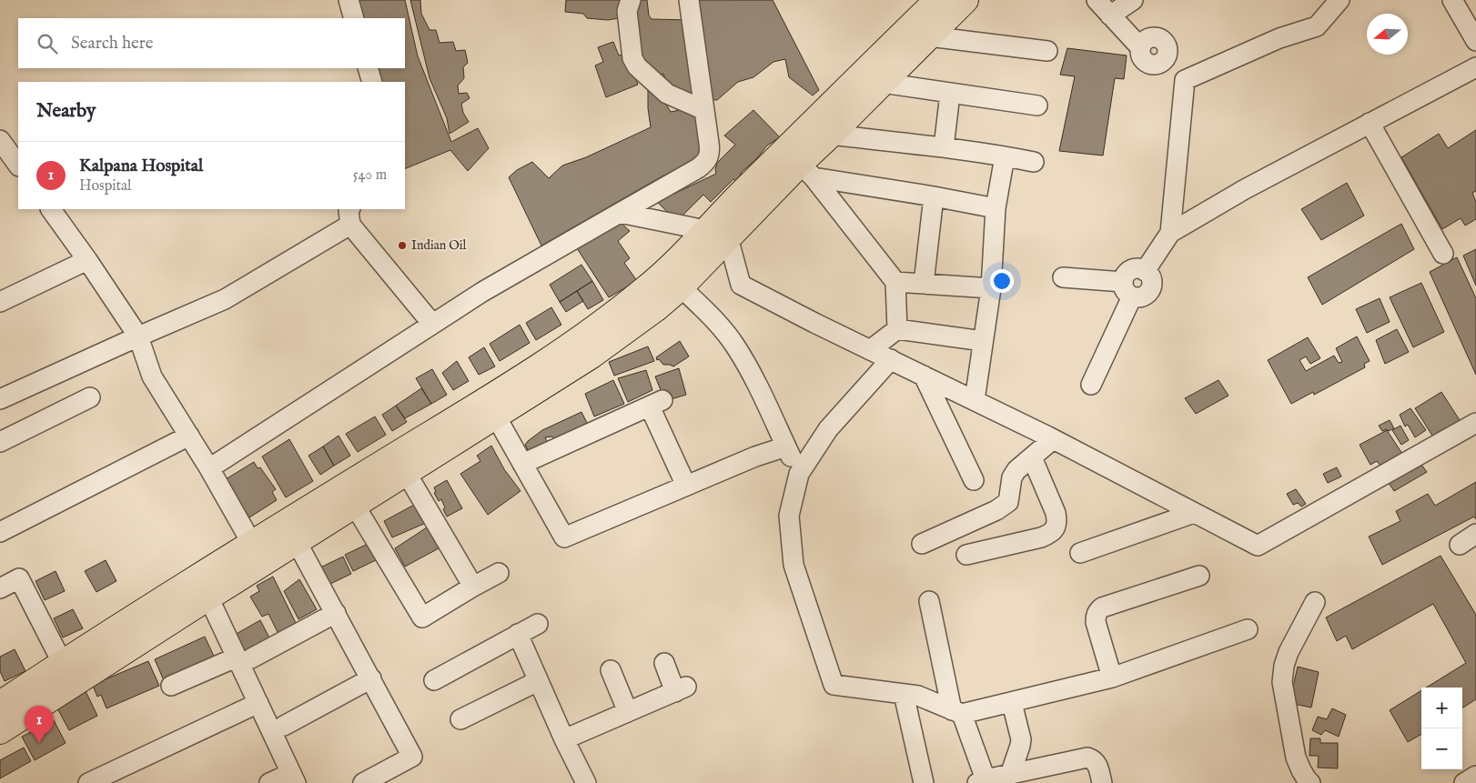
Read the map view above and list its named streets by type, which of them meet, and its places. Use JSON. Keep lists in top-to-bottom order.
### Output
{
  "places": ["Indian Oil"],
  "north": "left",
  "page": {
    "search": "Search here",
    "heading": "Nearby",
    "list": [
      {
        "mark": "1",
        "name": "Kalpana Hospital",
        "note": "Hospital",
        "value": "540 m"
      }
    ],
    "map_buttons": ["+", "−"],
    "pins": "1"
  }
}
